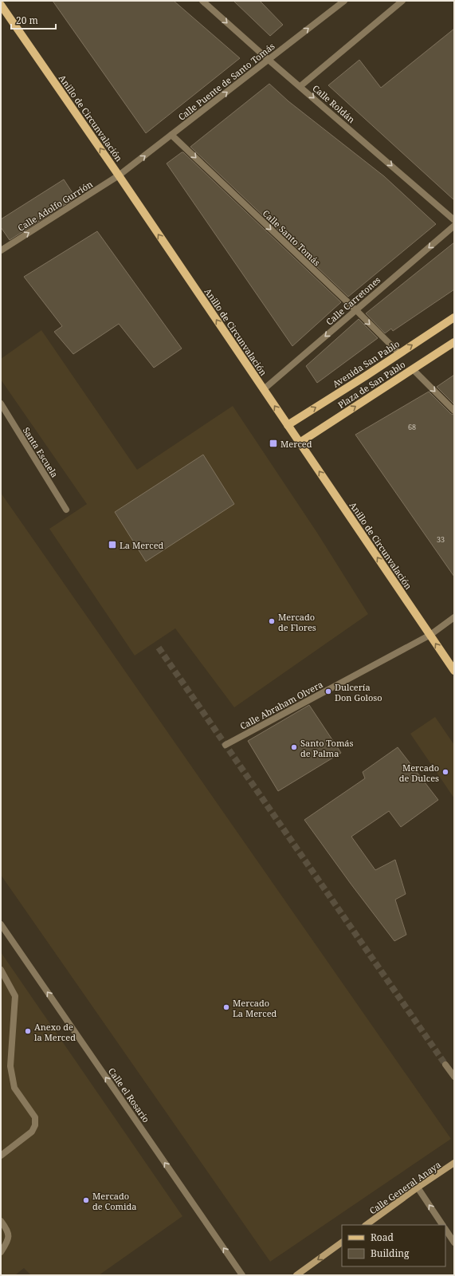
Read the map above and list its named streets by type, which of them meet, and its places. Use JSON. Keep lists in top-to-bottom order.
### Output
{
  "streets": {
    "main road": ["Anillo de Circunvalación", "Avenida San Pablo", "Plaza de San Pablo"],
    "street": [
      "Calle Puente de Santo Tomás",
      "Calle Roldán",
      "Calle Adolfo Gurrión",
      "Calle Santo Tomás",
      "Calle Carretones",
      "Santa Escuela",
      "Calle Abraham Olvera",
      "Calle el Rosario",
      "Calle General Anaya"
    ]
  },
  "crossings": [
    ["Calle Puente de Santo Tomás", "Calle Roldán"],
    ["Calle Puente de Santo Tomás", "Anillo de Circunvalación"],
    ["Calle Puente de Santo Tomás", "Calle Adolfo Gurrión"],
    ["Calle Puente de Santo Tomás", "Calle Santo Tomás"],
    ["Anillo de Circunvalación", "Calle Adolfo Gurrión"],
    ["Anillo de Circunvalación", "Calle Carretones"],
    ["Anillo de Circunvalación", "Avenida San Pablo"],
    ["Anillo de Circunvalación", "Plaza de San Pablo"],
    ["Anillo de Circunvalación", "Calle Abraham Olvera"],
    ["Calle Santo Tomás", "Calle Carretones"],
    ["Calle Santo Tomás", "Avenida San Pablo"]
  ],
  "one_way": [
    "Calle Roldán",
    "Anillo de Circunvalación",
    "Calle Adolfo Gurrión",
    "Calle Santo Tomás",
    "Calle Carretones",
    "Avenida San Pablo",
    "Plaza de San Pablo",
    "Calle el Rosario"
  ],
  "places": {
    "transit": ["Merced", "La Merced"],
    "other": [
      "Mercado de Flores",
      "Dulcería Don Goloso",
      "Santo Tomás de Palma",
      "Mercado de Dulces",
      "Mercado La Merced",
      "Anexo de la Merced",
      "Mercado de Comida"
    ]
  },
  "house_numbers": ["68", "33"],
  "legend": ["Road", "Building"],
  "scale_bar": "20 m"
}
